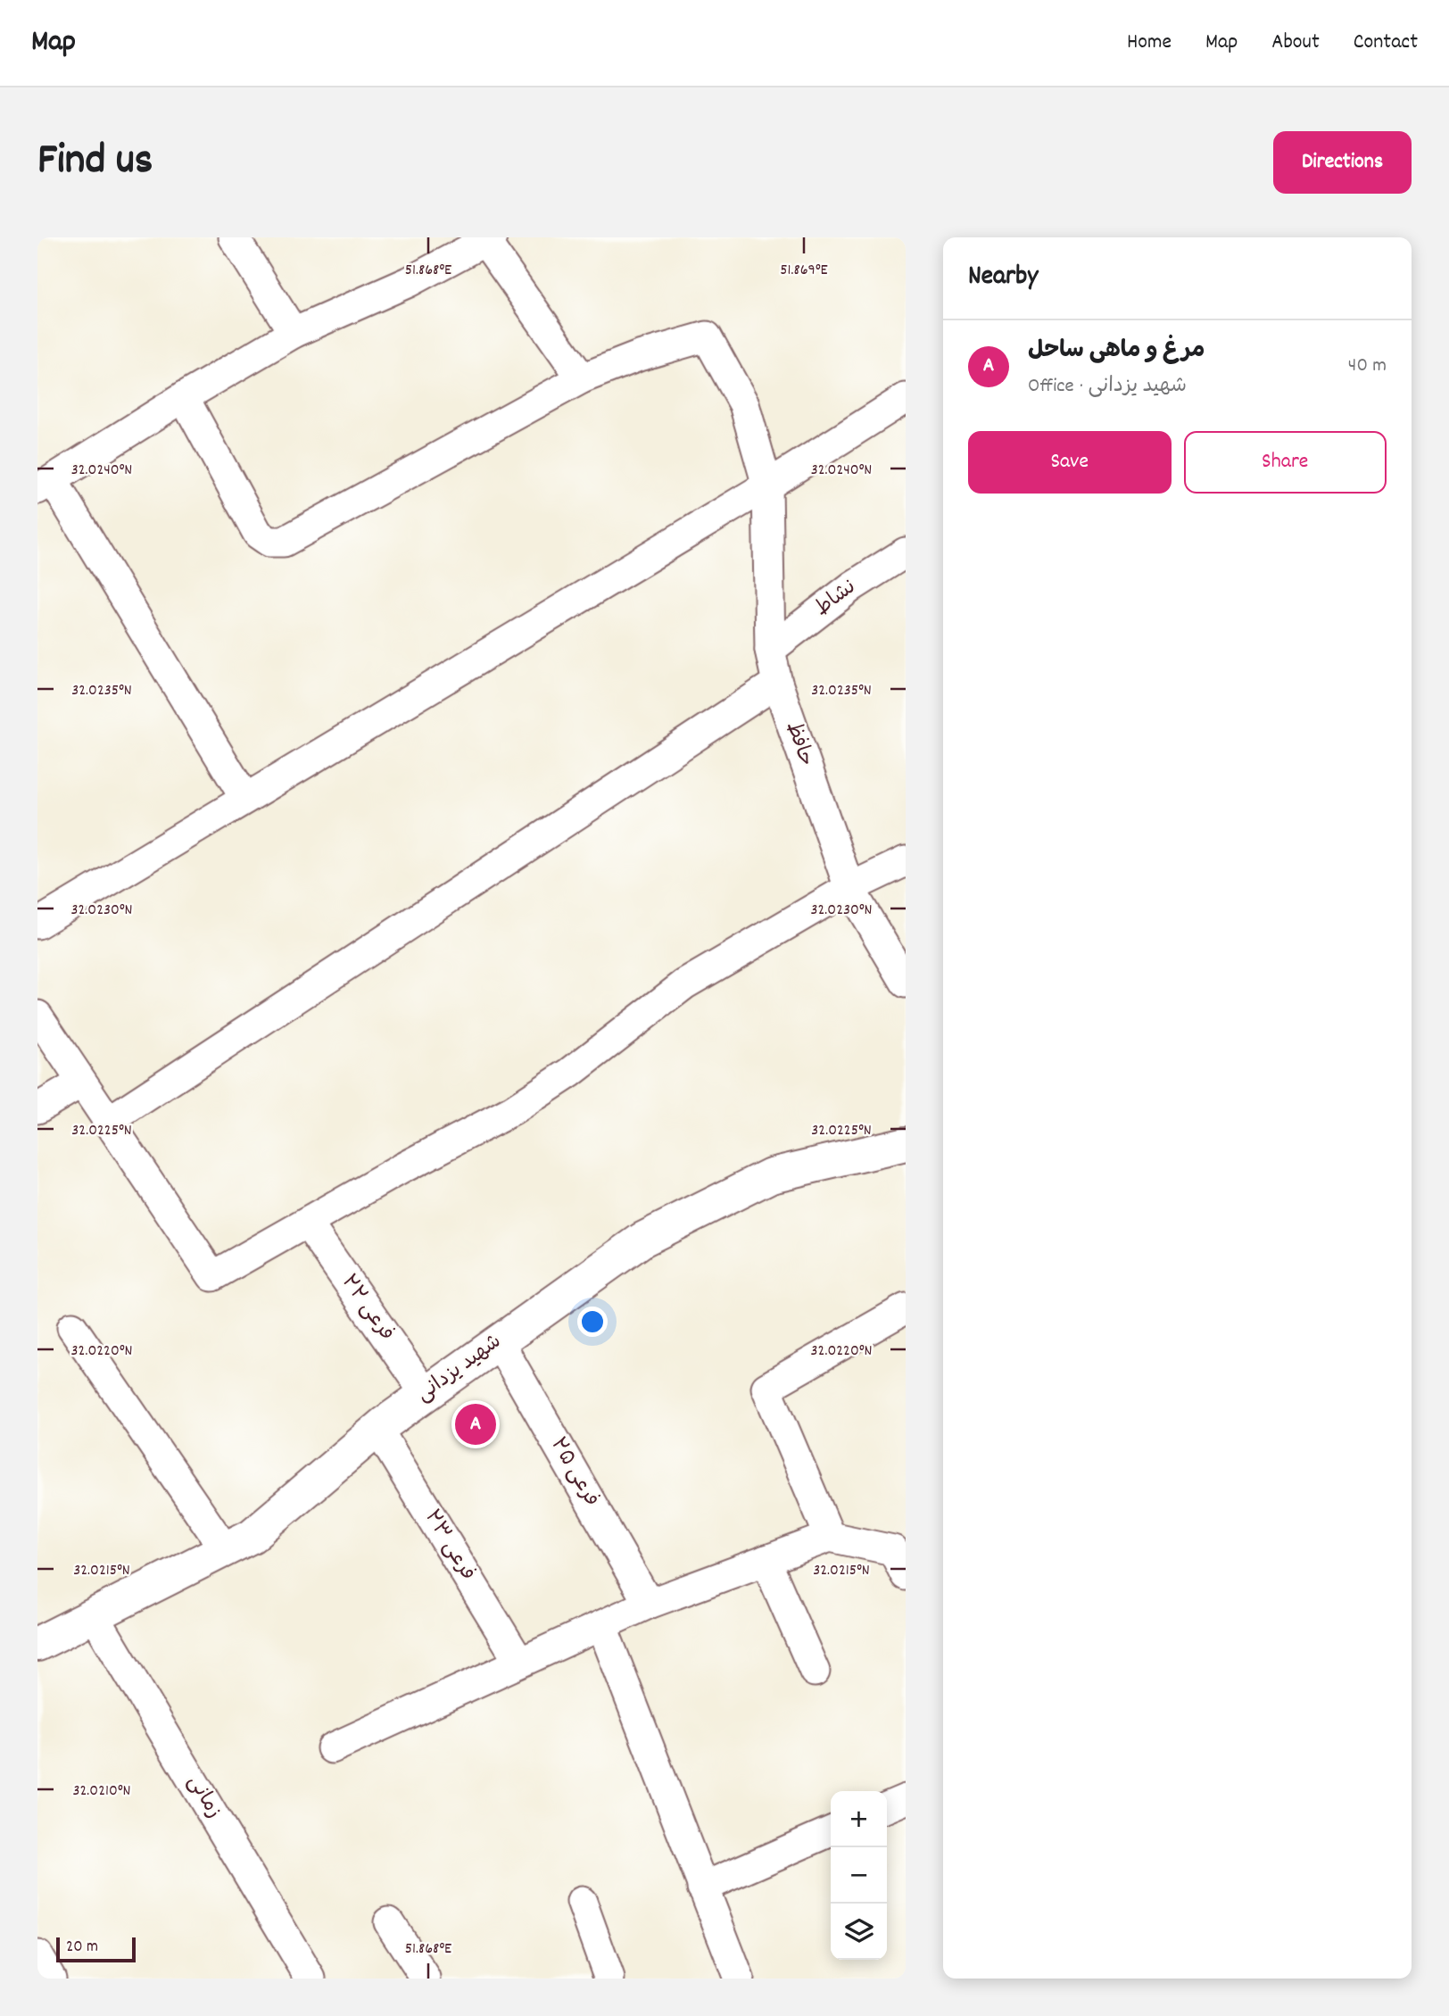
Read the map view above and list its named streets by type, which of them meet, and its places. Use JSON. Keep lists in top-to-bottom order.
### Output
{
  "streets": {
    "street": [
      "نشاط",
      "حافظ",
      "فرعی ۲۲",
      "شهید یزدانی",
      "فرعی ۲۵",
      "فرعی ۲۳",
      "زمانی"
    ]
  },
  "crossings": [
    ["نشاط", "حافظ"],
    ["فرعی ۲۲", "شهید یزدانی"],
    ["شهید یزدانی", "فرعی ۲۵"],
    ["شهید یزدانی", "فرعی ۲۳"],
    ["شهید یزدانی", "زمانی"]
  ],
  "scale_bar": "20 m",
  "page": {
    "header": "Map",
    "nav": [
      "Home",
      "Map",
      "About",
      "Contact"
    ],
    "title": "Find us",
    "buttons": [
      "Directions",
      ["Save", "Share"]
    ],
    "heading": "Nearby",
    "list": [
      {
        "mark": "A",
        "name": "مرغ و ماهی ساحل",
        "note": "Office · شهید یزدانی",
        "value": "40 m"
      }
    ],
    "pins": "A",
    "map_buttons": ["+", "−"],
    "scale": "20 m"
  },
  "coordinates": [
    "51.868°E",
    "51.869°E",
    "32.0240°N",
    "32.0235°N",
    "32.0230°N",
    "32.0225°N",
    "32.0220°N",
    "32.0215°N",
    "32.0210°N"
  ]
}
